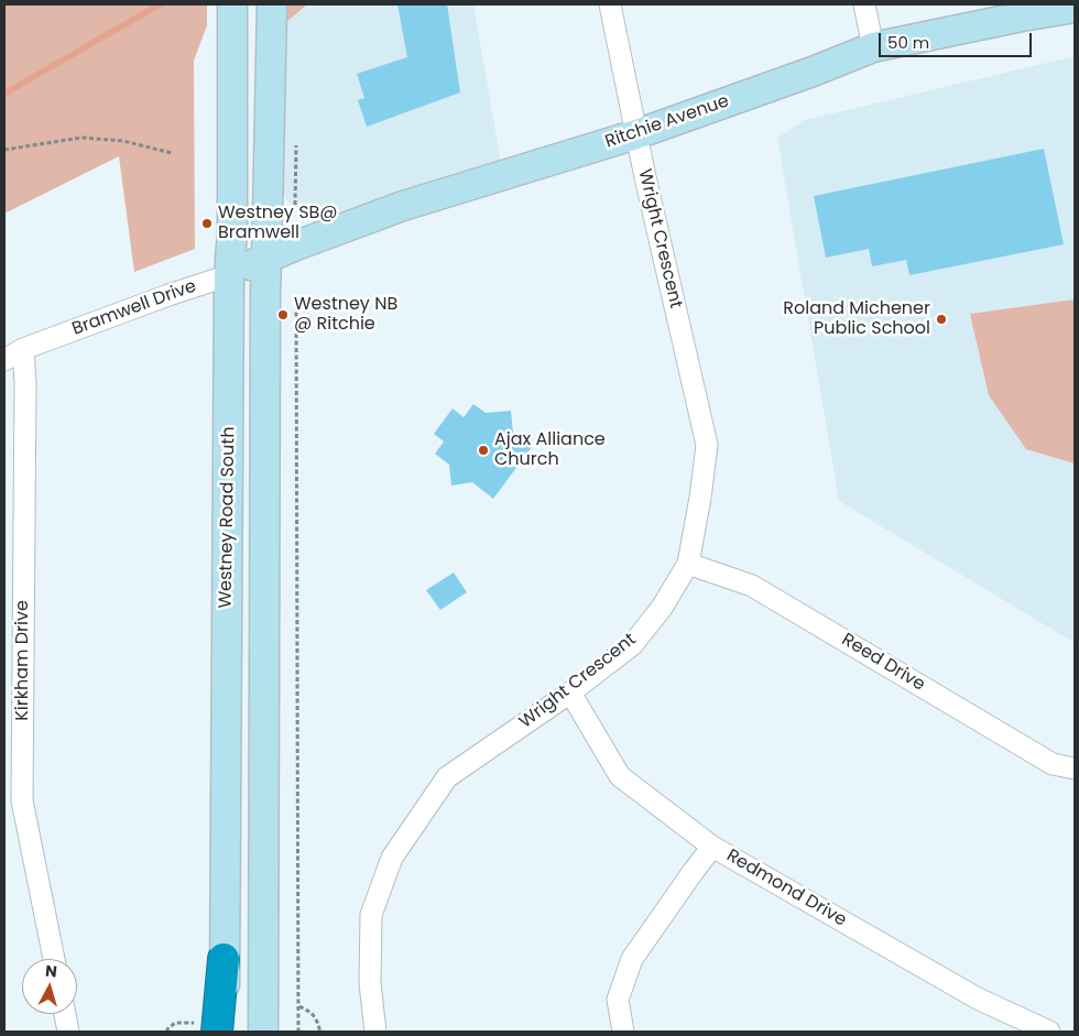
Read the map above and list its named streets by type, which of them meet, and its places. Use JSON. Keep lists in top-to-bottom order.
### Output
{
  "streets": {
    "main road": ["Ritchie Avenue", "Bramwell Drive", "Westney Road South"],
    "street": [
      "Wright Crescent",
      "Kirkham Drive",
      "Reed Drive",
      "Redmond Drive"
    ]
  },
  "crossings": [
    ["Ritchie Avenue", "Wright Crescent"],
    ["Ritchie Avenue", "Bramwell Drive"],
    ["Ritchie Avenue", "Westney Road South"],
    ["Wright Crescent", "Reed Drive"],
    ["Wright Crescent", "Redmond Drive"],
    ["Bramwell Drive", "Westney Road South"],
    ["Bramwell Drive", "Kirkham Drive"]
  ],
  "places": [
    "Westney SB@ Bramwell",
    "Westney NB @ Ritchie",
    "Roland Michener Public School",
    "Ajax Alliance Church"
  ],
  "scale_bar": "50 m",
  "north": "top"
}
